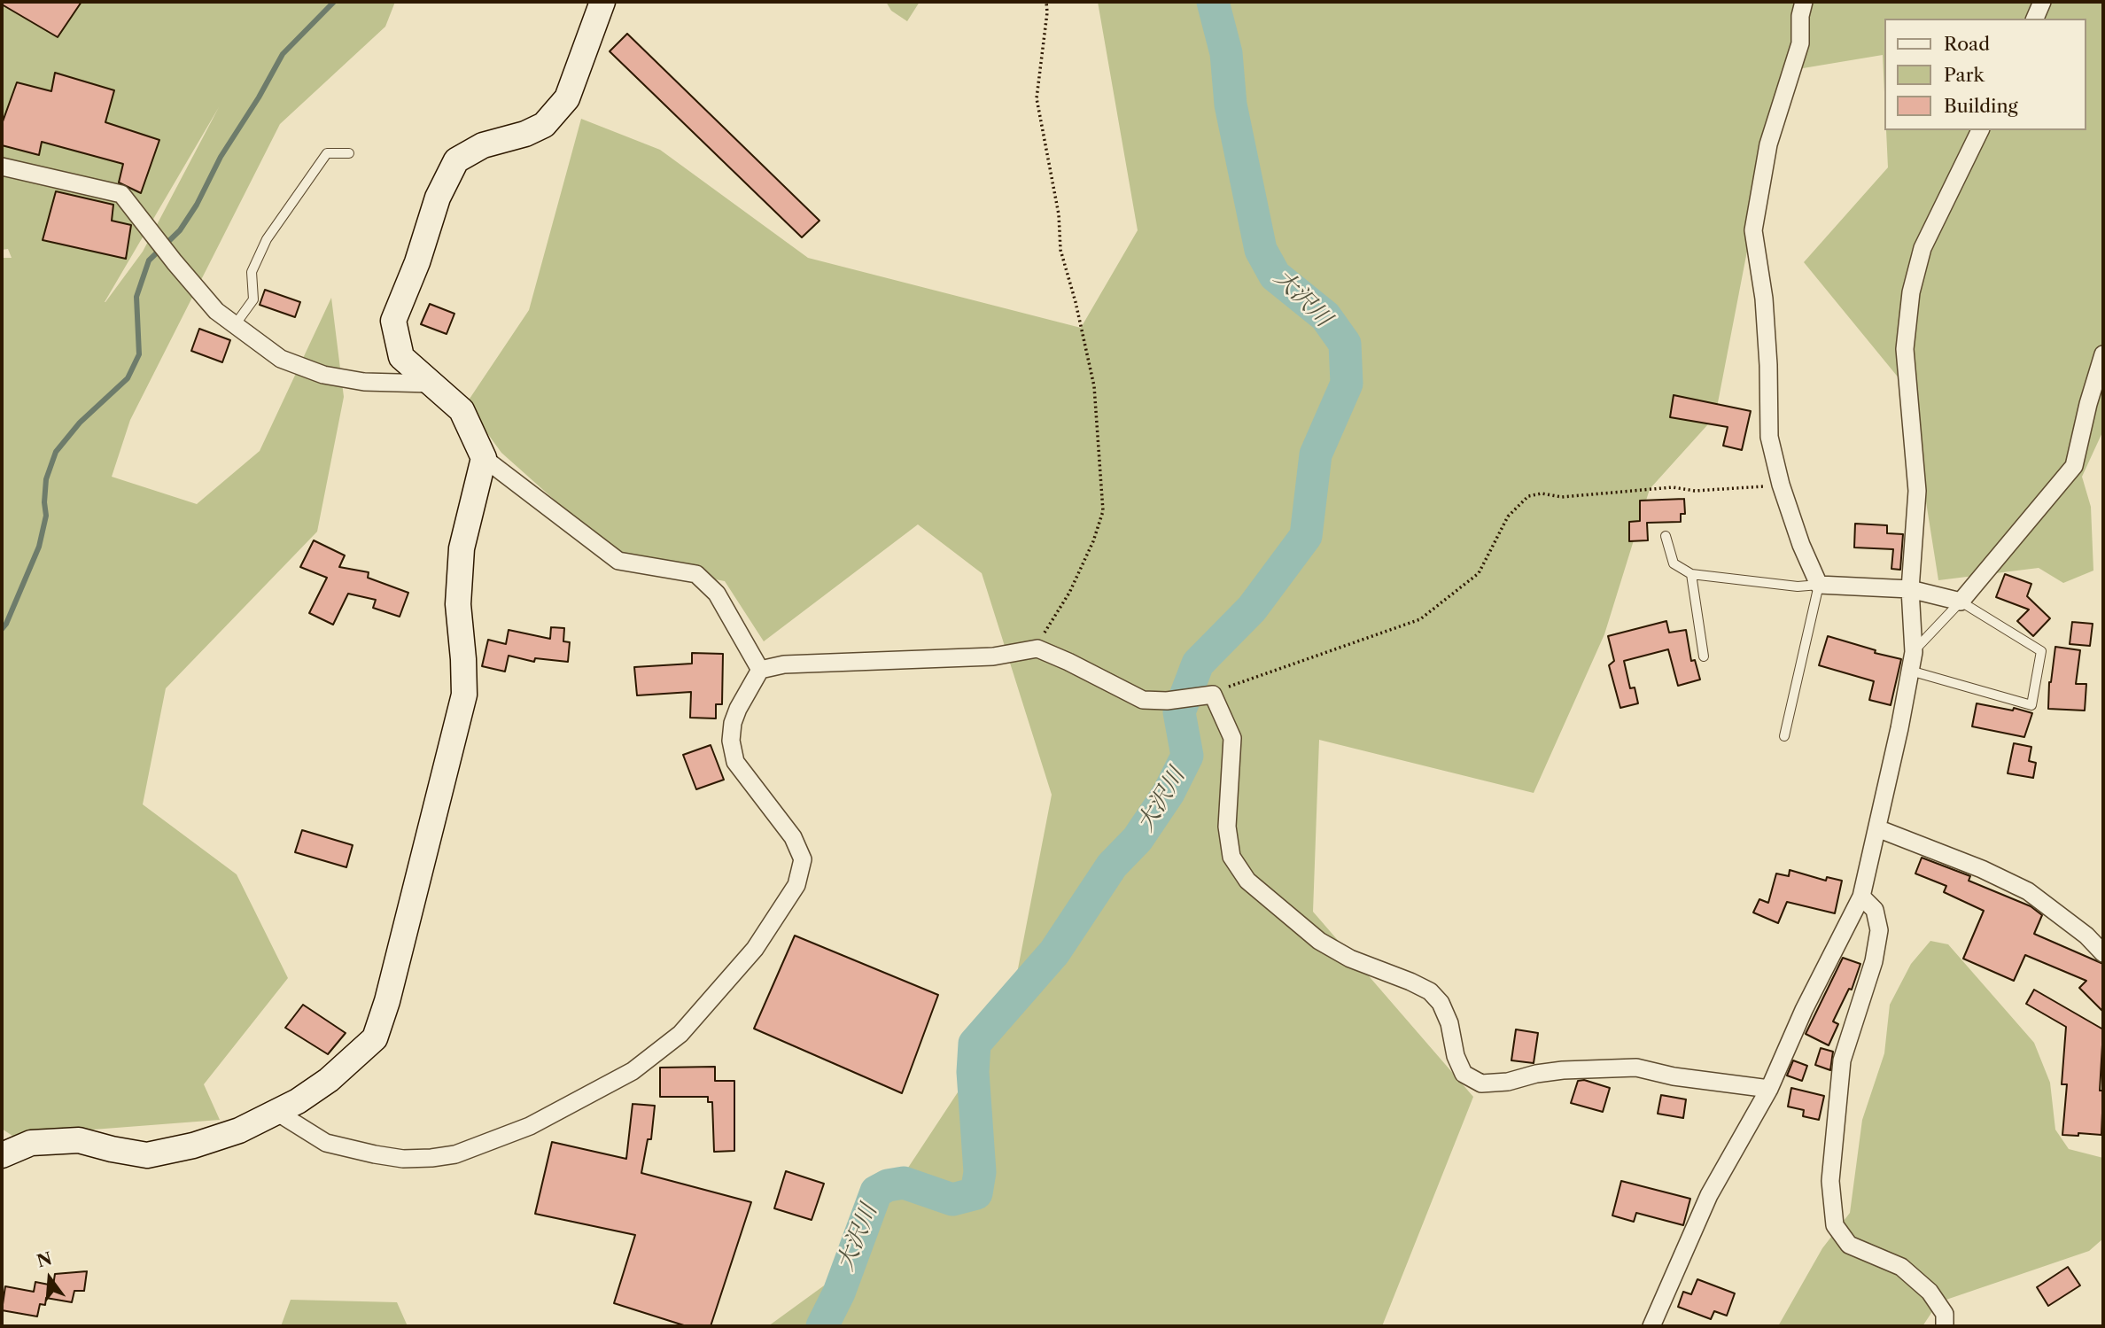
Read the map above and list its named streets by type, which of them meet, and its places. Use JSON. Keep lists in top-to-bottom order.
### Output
{
  "water": ["大沢川"],
  "legend": ["Road", "Park", "Building"],
  "north": "top"
}
